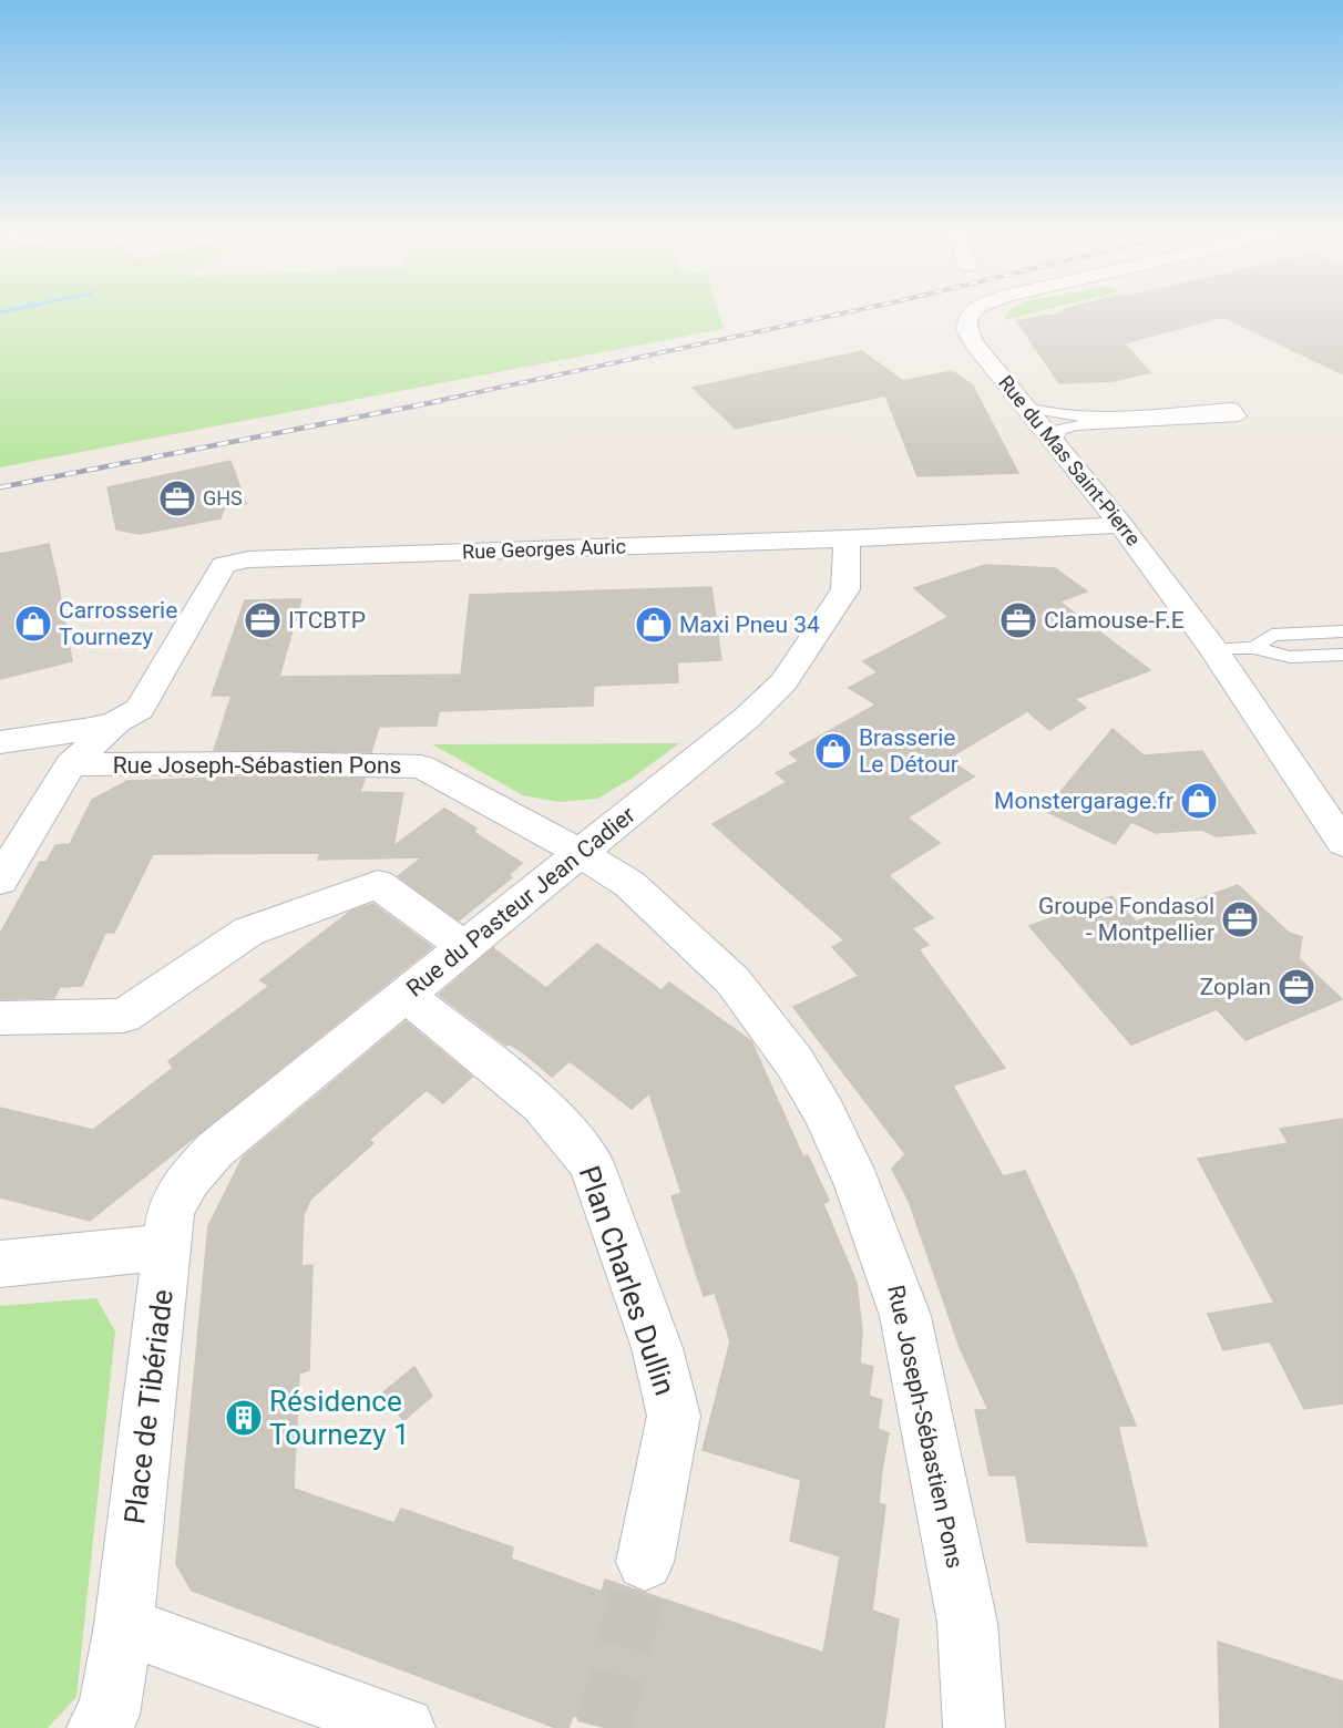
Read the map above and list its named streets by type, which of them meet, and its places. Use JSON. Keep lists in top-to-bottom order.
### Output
{
  "streets": {
    "street": [
      "Rue du Mas Saint-Pierre",
      "Rue Georges Auric",
      "Rue Joseph-Sébastien Pons",
      "Rue du Pasteur Jean Cadier",
      "Plan Charles Dullin",
      "Place de Tibériade"
    ]
  },
  "crossings": [
    ["Rue du Mas Saint-Pierre", "Rue Georges Auric"],
    ["Rue Georges Auric", "Rue Joseph-Sébastien Pons"],
    ["Rue Georges Auric", "Rue du Pasteur Jean Cadier"],
    ["Rue Joseph-Sébastien Pons", "Rue du Pasteur Jean Cadier"],
    ["Rue du Pasteur Jean Cadier", "Plan Charles Dullin"],
    ["Rue du Pasteur Jean Cadier", "Place de Tibériade"]
  ],
  "places": {
    "office": [
      "GHS",
      "ITCBTP",
      "Clamouse-F.E",
      "Groupe Fondasol - Montpellier",
      "Zoplan"
    ],
    "shop": [
      "Carrosserie Tournezy",
      "Maxi Pneu 34",
      "Brasserie Le Détour",
      "Monstergarage.fr"
    ],
    "building": ["Résidence Tournezy 1"]
  }
}
